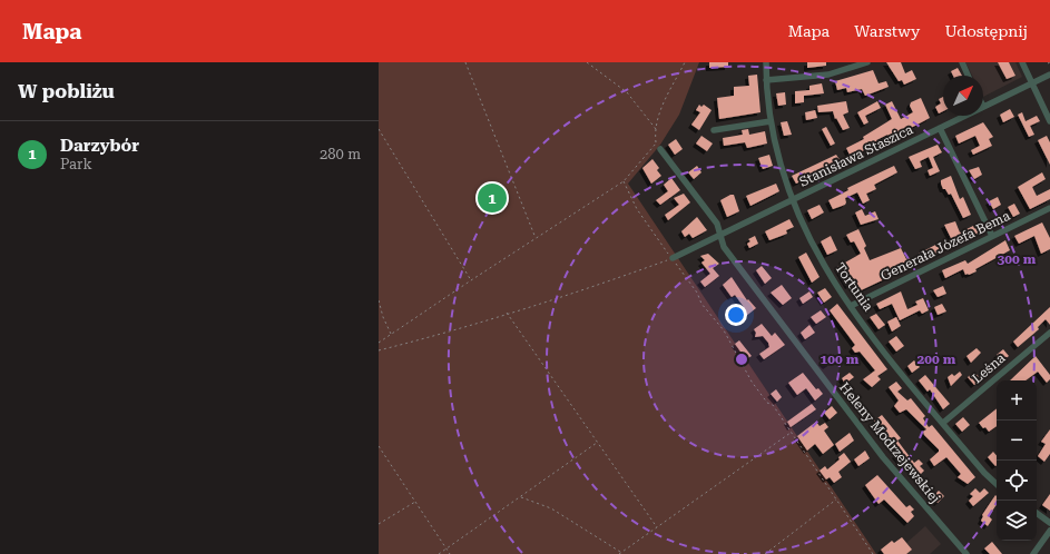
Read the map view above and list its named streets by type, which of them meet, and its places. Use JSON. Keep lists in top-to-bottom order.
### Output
{
  "streets": {
    "street": [
      "Stanisława Staszica",
      "Generała Józefa Bema",
      "Tortunia",
      "Leśna",
      "Heleny Modrzejewskiej"
    ]
  },
  "crossings": [
    ["Stanisława Staszica", "Tortunia"],
    ["Stanisława Staszica", "Heleny Modrzejewskiej"],
    ["Generała Józefa Bema", "Tortunia"],
    ["Tortunia", "Leśna"]
  ],
  "north": "top right",
  "page": {
    "header": "Mapa",
    "nav": ["Mapa", "Warstwy", "Udostępnij"],
    "heading": "W pobliżu",
    "list": [
      {
        "mark": "1",
        "name": "Darzybór",
        "note": "Park",
        "value": "280 m"
      }
    ],
    "pins": "1",
    "map_buttons": ["+", "−"]
  },
  "rings": ["300 m", "100 m", "200 m"]
}
